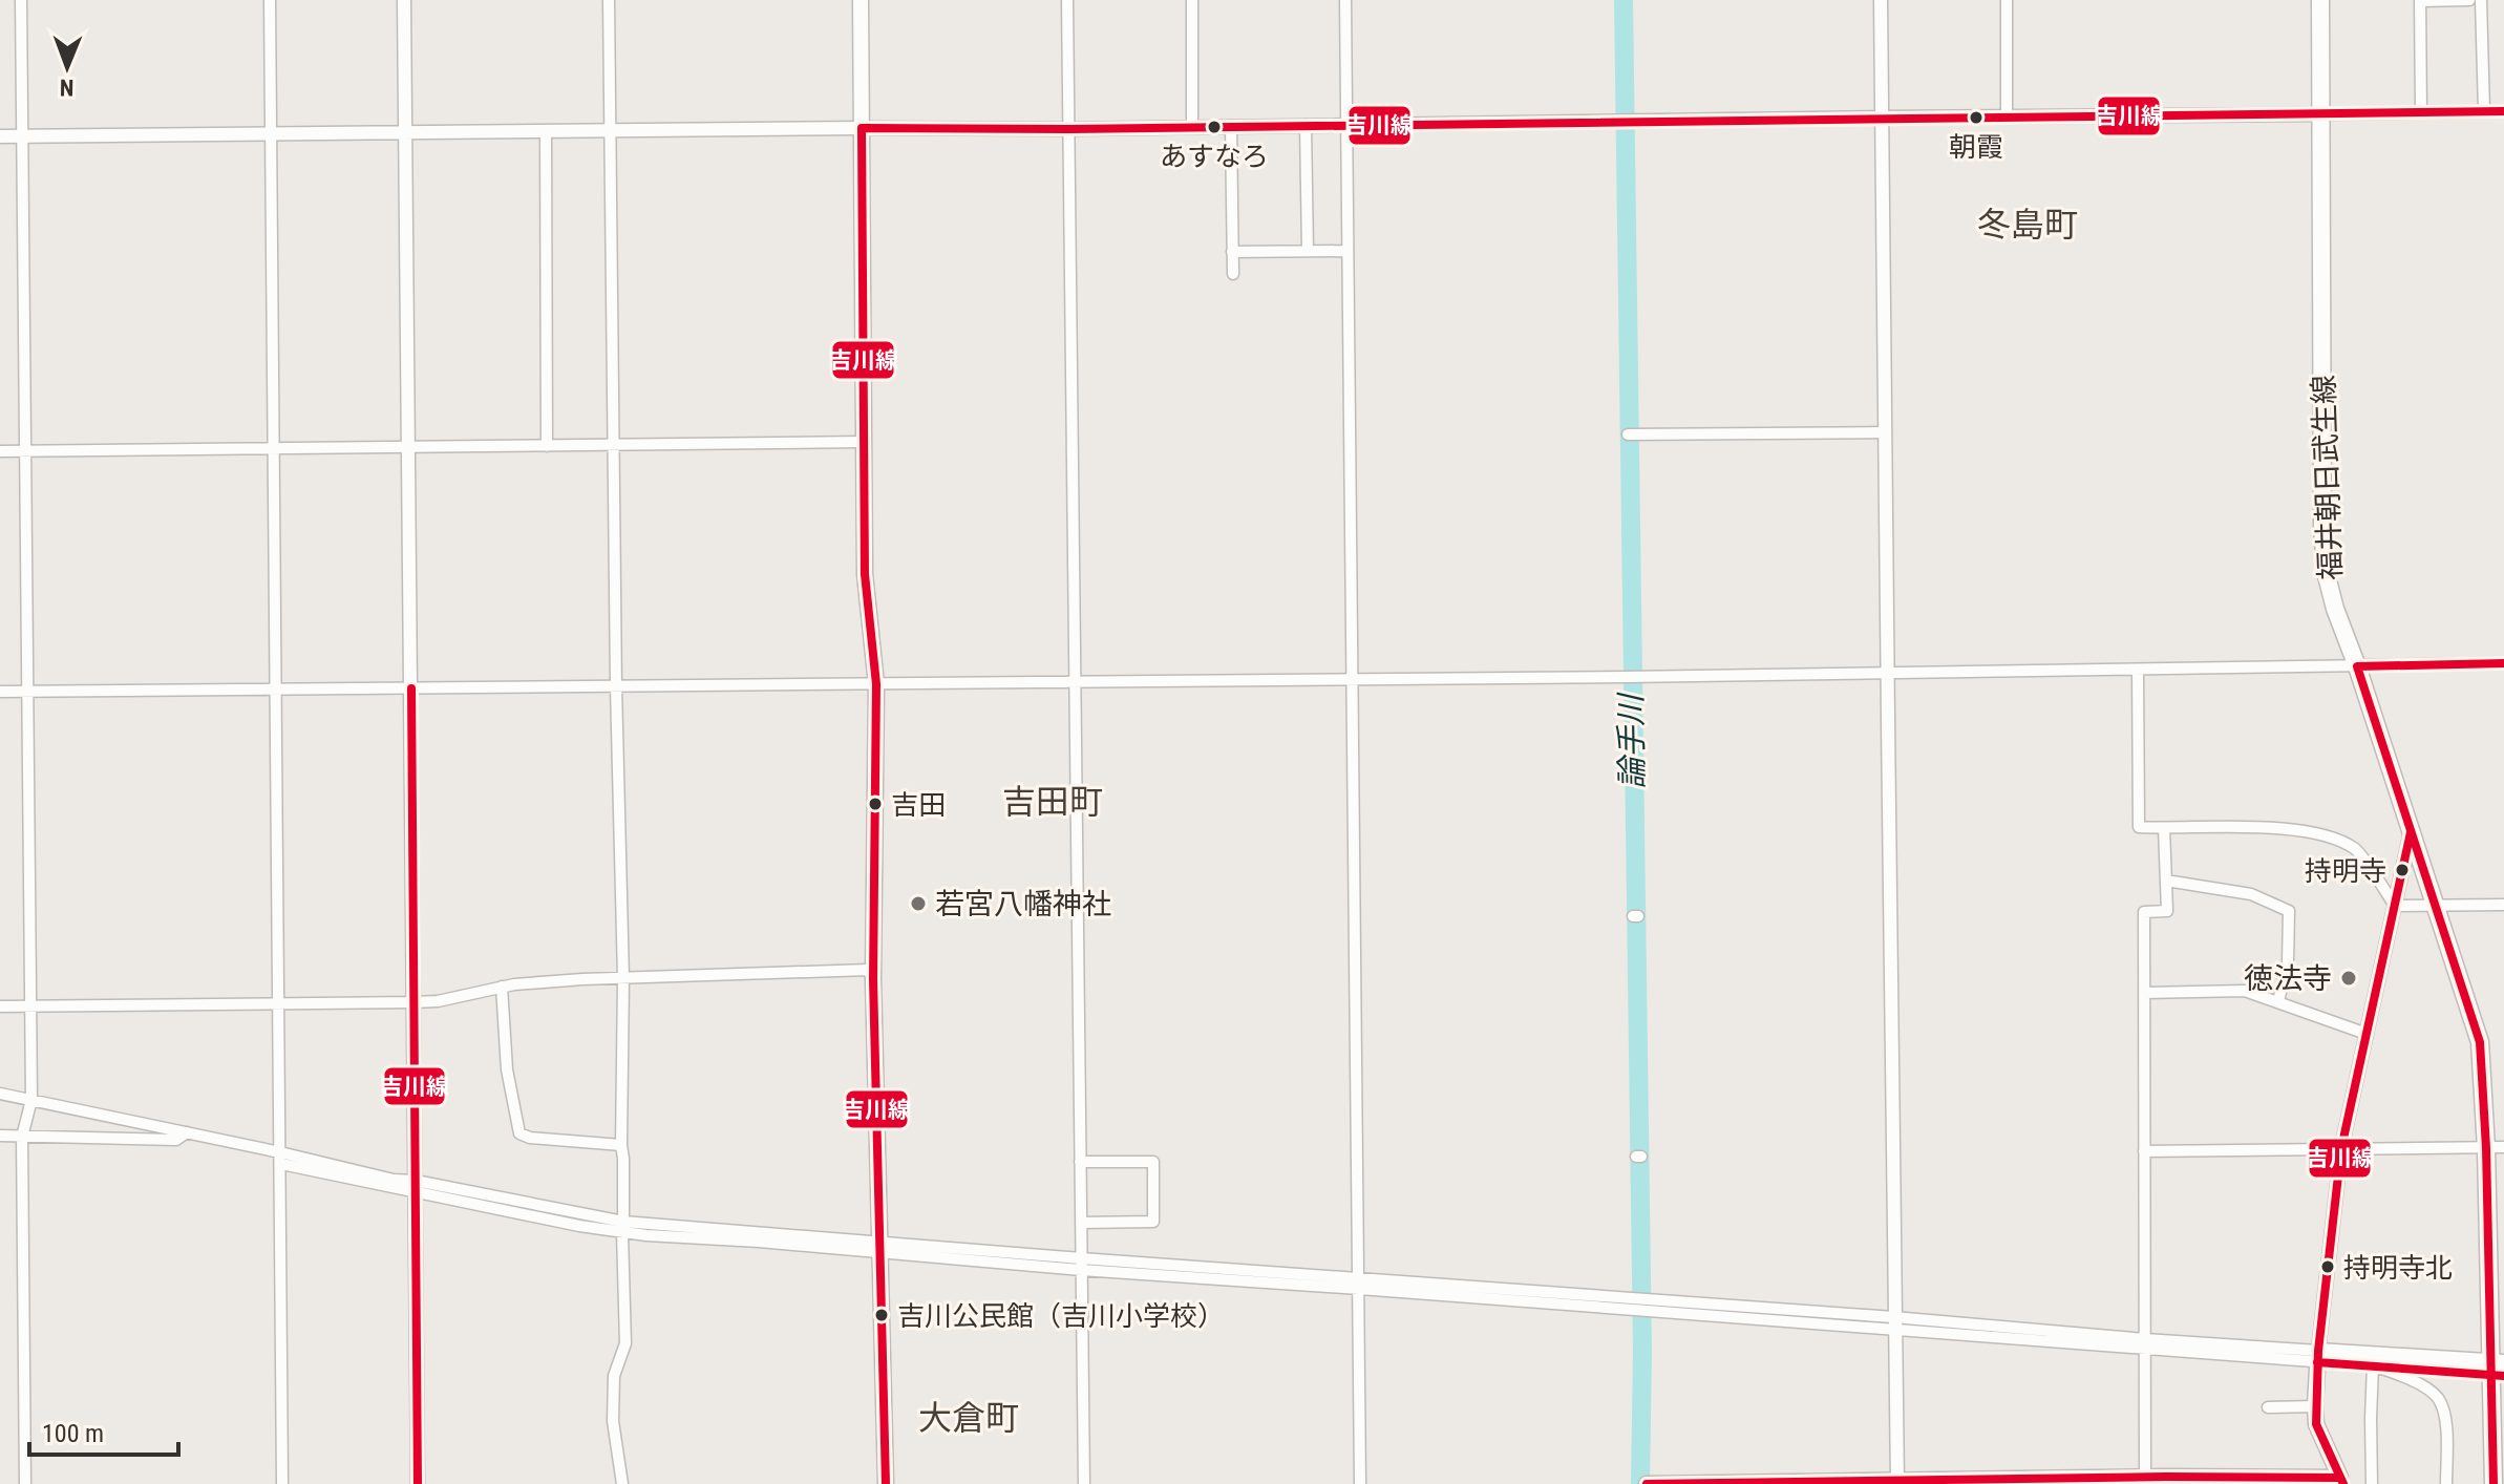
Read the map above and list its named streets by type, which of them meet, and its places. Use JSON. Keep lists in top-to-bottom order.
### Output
{
  "streets": {
    "main road": ["福井朝日武生線"]
  },
  "districts": ["冬島町", "吉田町", "大倉町"],
  "water": ["論手川"],
  "places": [
    "朝霞",
    "あすなろ",
    "吉田",
    "持明寺",
    "若宮八幡神社",
    "徳法寺",
    "持明寺北",
    "吉川公民館（吉川小学校）"
  ],
  "lines": ["transit line 吉川線"],
  "scale_bar": "100 m",
  "north": "bottom"
}
